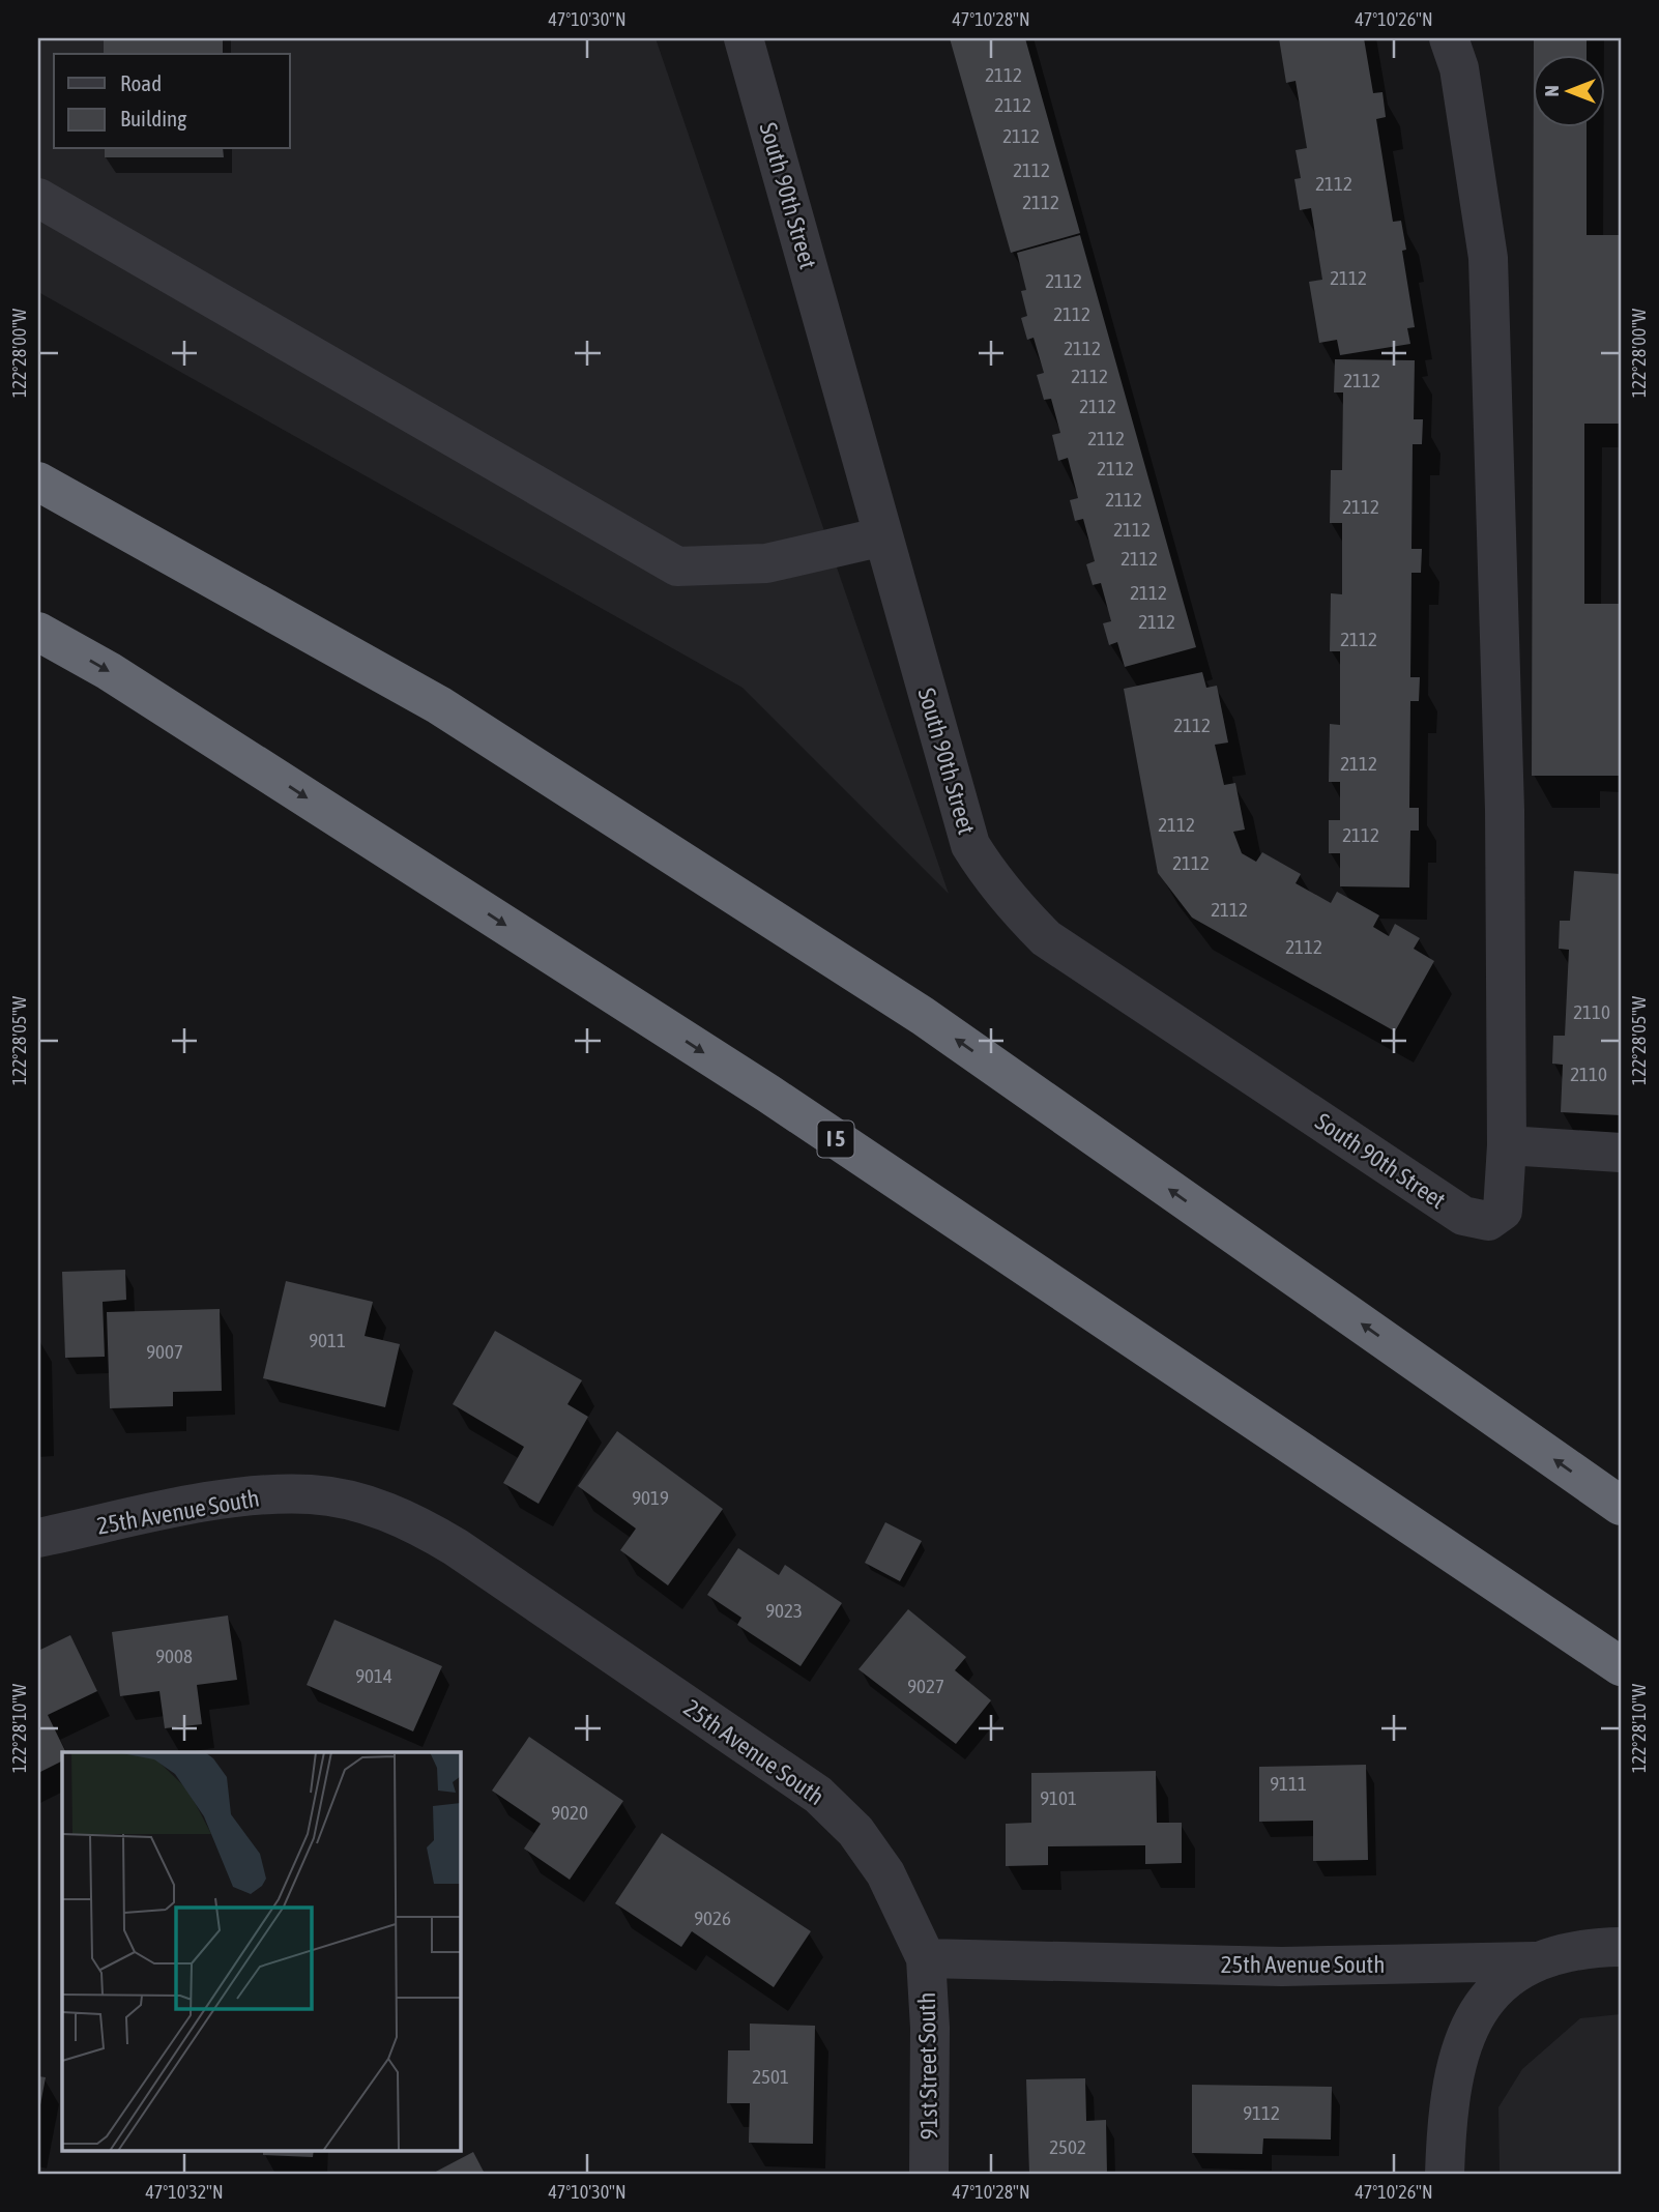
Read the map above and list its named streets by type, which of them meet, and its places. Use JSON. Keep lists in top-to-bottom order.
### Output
{
  "streets": {
    "highway": ["I 5"],
    "street": ["South 90th Street", "25th Avenue South", "91st Street South"]
  },
  "crossings": [
    ["25th Avenue South", "91st Street South"]
  ],
  "house_numbers": [
    "2112",
    "2112",
    "2112",
    "2112",
    "2112",
    "2112",
    "2112",
    "2112",
    "2112",
    "2112",
    "2112",
    "2112",
    "2112",
    "2112",
    "2112",
    "2112",
    "2112",
    "2112",
    "2112",
    "2112",
    "2112",
    "2112",
    "2112",
    "2112",
    "2112",
    "2112",
    "2112",
    "2112",
    "2112",
    "2110",
    "2110",
    "9011",
    "9007",
    "9019",
    "9023",
    "9008",
    "9014",
    "9027",
    "9111",
    "9101",
    "9020",
    "9026",
    "2501",
    "9112",
    "2502"
  ],
  "legend": ["Road", "Building"],
  "north": "left",
  "coordinates": [
    "47°10'30\"N",
    "47°10'28\"N",
    "47°10'26\"N",
    "122°28'00\"W",
    "122°28'05\"W",
    "122°28'10\"W",
    "47°10'32\"N"
  ]
}
